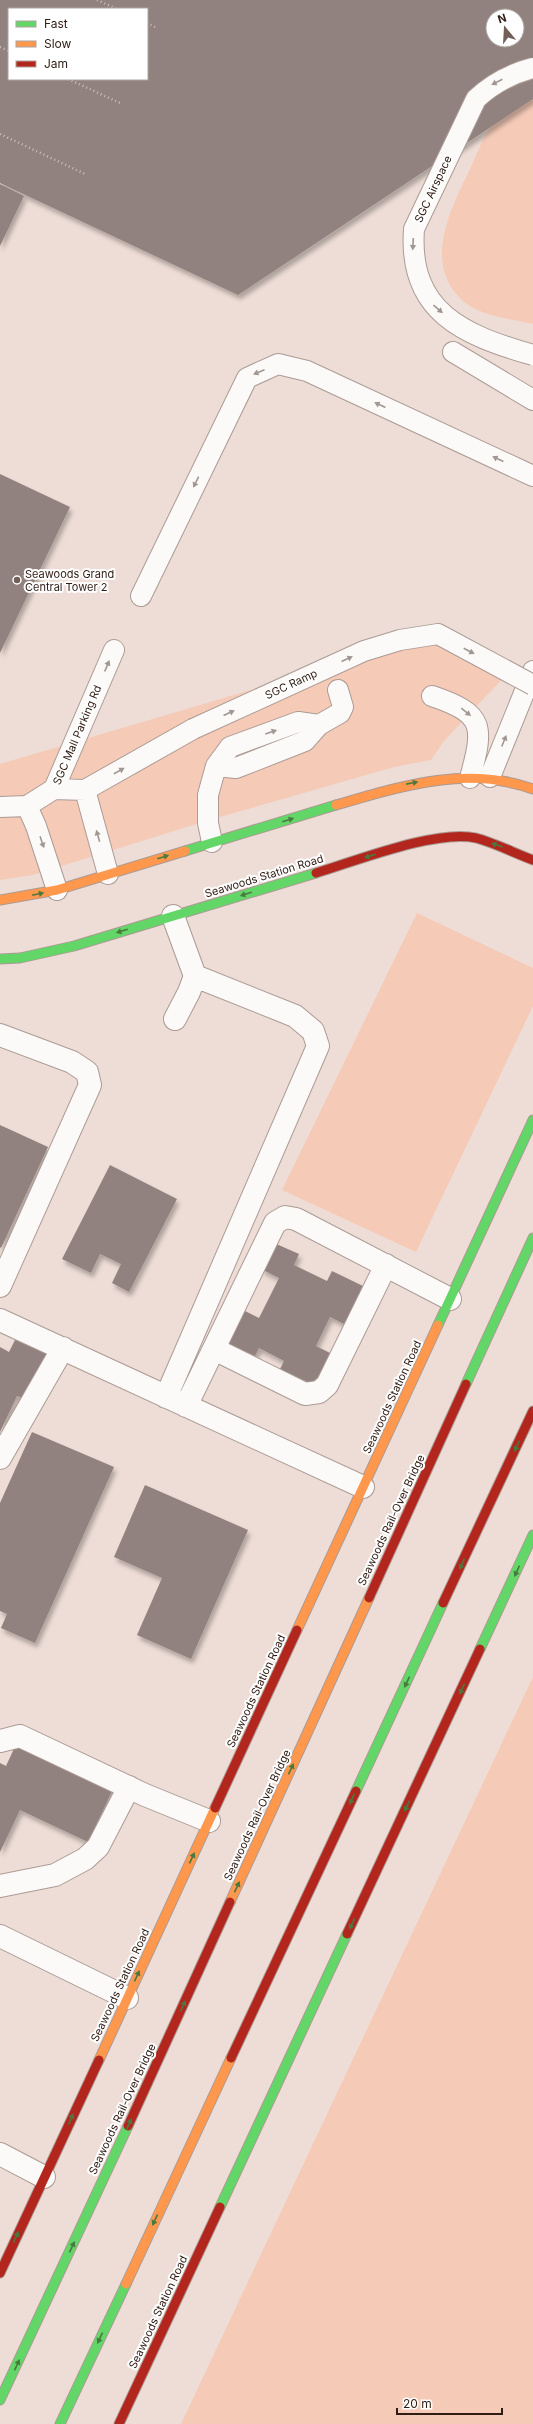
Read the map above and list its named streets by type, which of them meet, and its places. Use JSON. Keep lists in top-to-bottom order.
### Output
{
  "streets": {
    "main road": ["Seawoods Station Road", "Seawoods Rail-Over Bridge"],
    "lane": ["SGC Airspace", "SGC Ramp", "SGC Mall Parking Rd"]
  },
  "crossings": [
    ["SGC Ramp", "SGC Mall Parking Rd"]
  ],
  "one_way": ["SGC Ramp", "SGC Mall Parking Rd"],
  "places": ["Seawoods Grand Central Tower 2"],
  "legend": ["Fast", "Slow", "Jam"],
  "scale_bar": "20 m",
  "north": "top"
}
